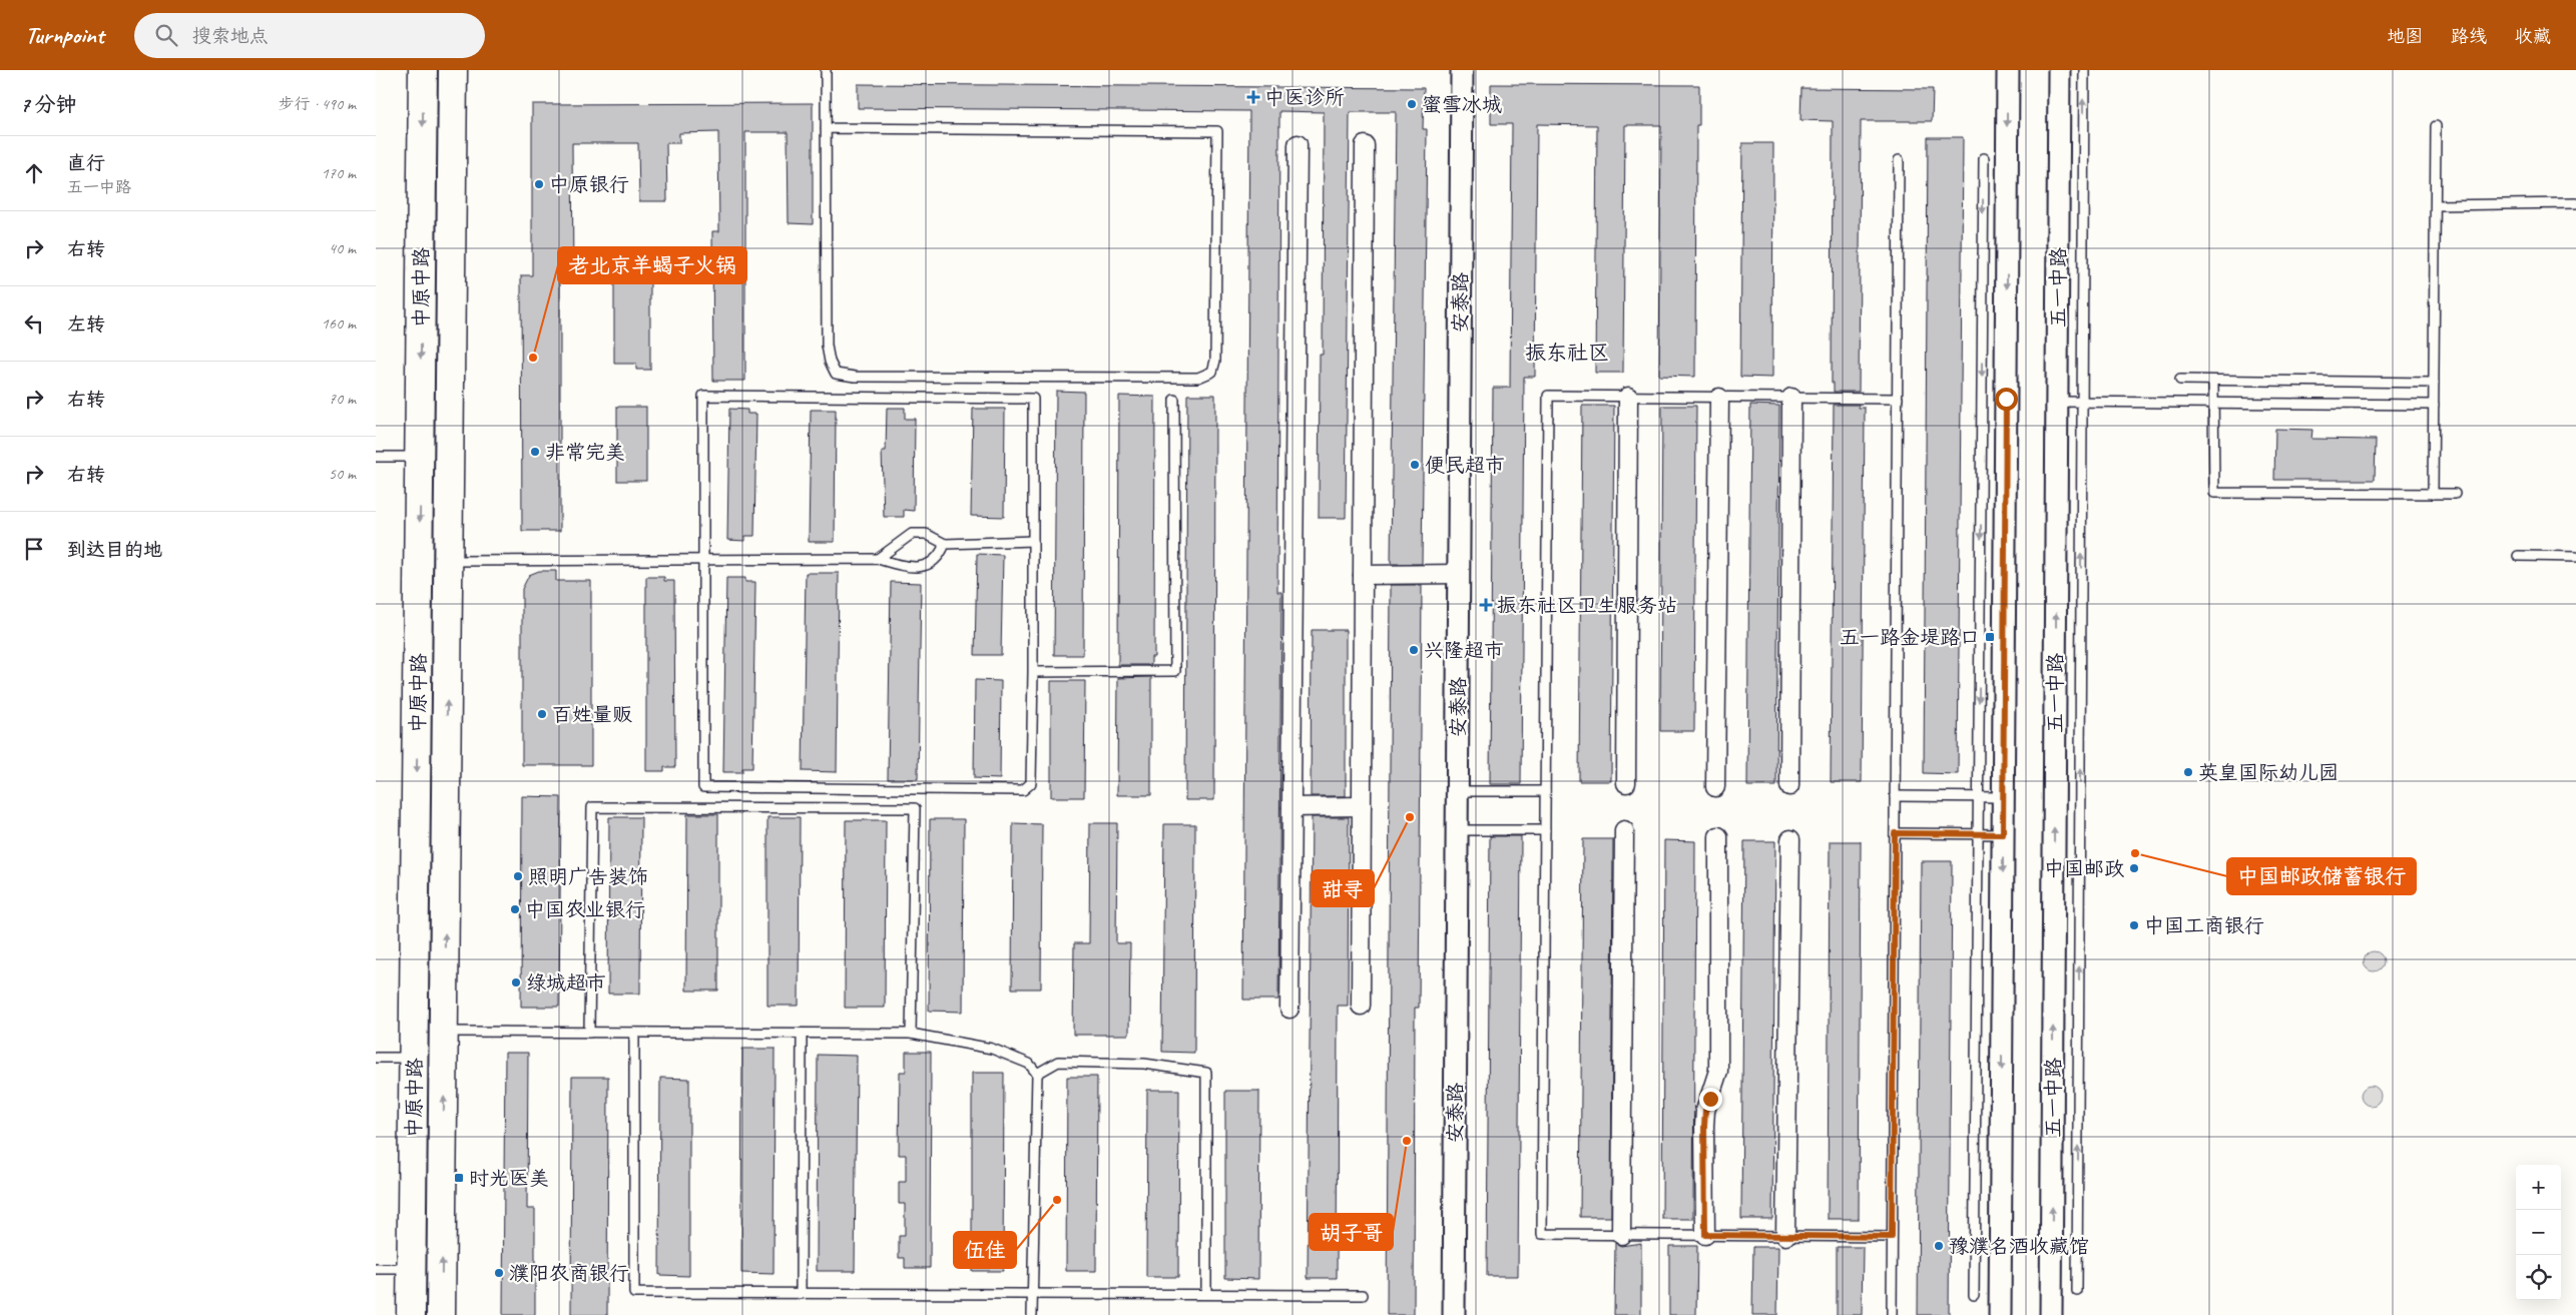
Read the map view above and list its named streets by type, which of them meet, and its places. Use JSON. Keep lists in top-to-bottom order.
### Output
{
  "streets": {
    "main road": ["中原中路"],
    "street": ["五一中路", "安泰路"]
  },
  "districts": ["振东社区"],
  "places": {
    "health": ["中医诊所", "振东社区卫生服务站"],
    "other": [
      "蜜雪冰城",
      "中原银行",
      "老北京羊蝎子火锅",
      "非常完美",
      "便民超市",
      "兴隆超市",
      "百姓量贩",
      "英皇国际幼儿园",
      "甜寻",
      "中国邮政储蓄银行",
      "中国邮政",
      "照明广告装饰",
      "中国农业银行",
      "中国工商银行",
      "绿城超市",
      "胡子哥",
      "伍佳",
      "豫濮名酒收藏馆",
      "濮阳农商银行"
    ],
    "transit": ["五一路金堤路口", "时光医美"]
  },
  "page": {
    "header": "Turnpoint",
    "search": "搜索地点",
    "nav": ["地图", "路线", "收藏"],
    "heading": ["7 分钟", "步行 · 490 m"],
    "list": [
      ["直行", "五一中路", "170 m"],
      ["右转", "40 m"],
      ["左转", "160 m"],
      ["右转", "70 m"],
      ["右转", "50 m"],
      "到达目的地"
    ],
    "map_buttons": ["+", "−"]
  }
}
